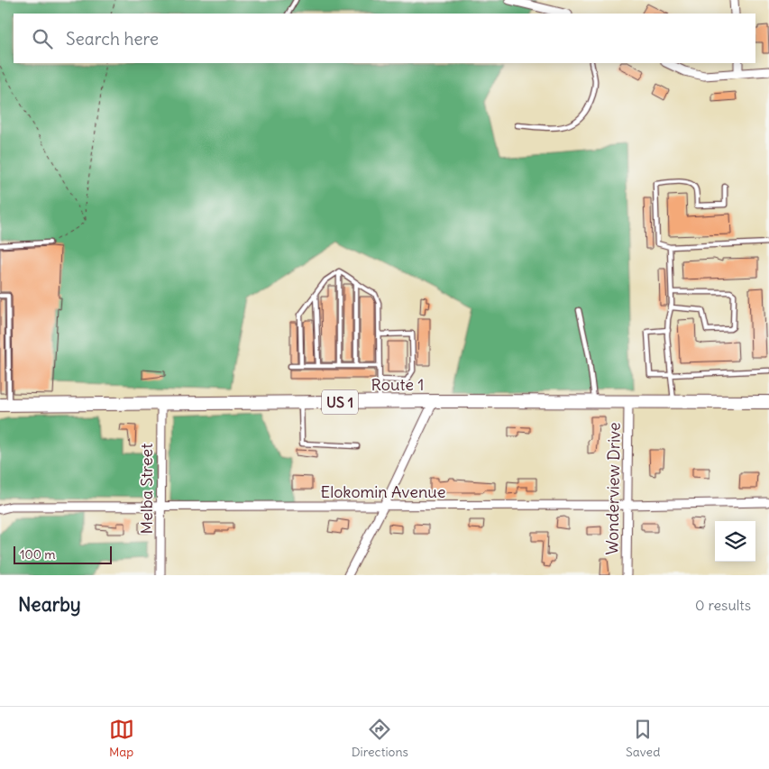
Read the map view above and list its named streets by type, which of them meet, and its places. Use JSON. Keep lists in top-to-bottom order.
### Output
{
  "streets": {
    "main road": ["Route 1", "US 1"],
    "street": ["Melba Street", "Wonderview Drive", "Elokomin Avenue"]
  },
  "crossings": [
    ["Route 1", "Melba Street"],
    ["Route 1", "Wonderview Drive"],
    ["Melba Street", "Elokomin Avenue"],
    ["Wonderview Drive", "Elokomin Avenue"]
  ],
  "scale_bar": "100 m",
  "page": {
    "search": "Search here",
    "scale": "100 m",
    "heading": ["Nearby", "0 results"],
    "nav": ["Map", "Directions", "Saved"]
  }
}
